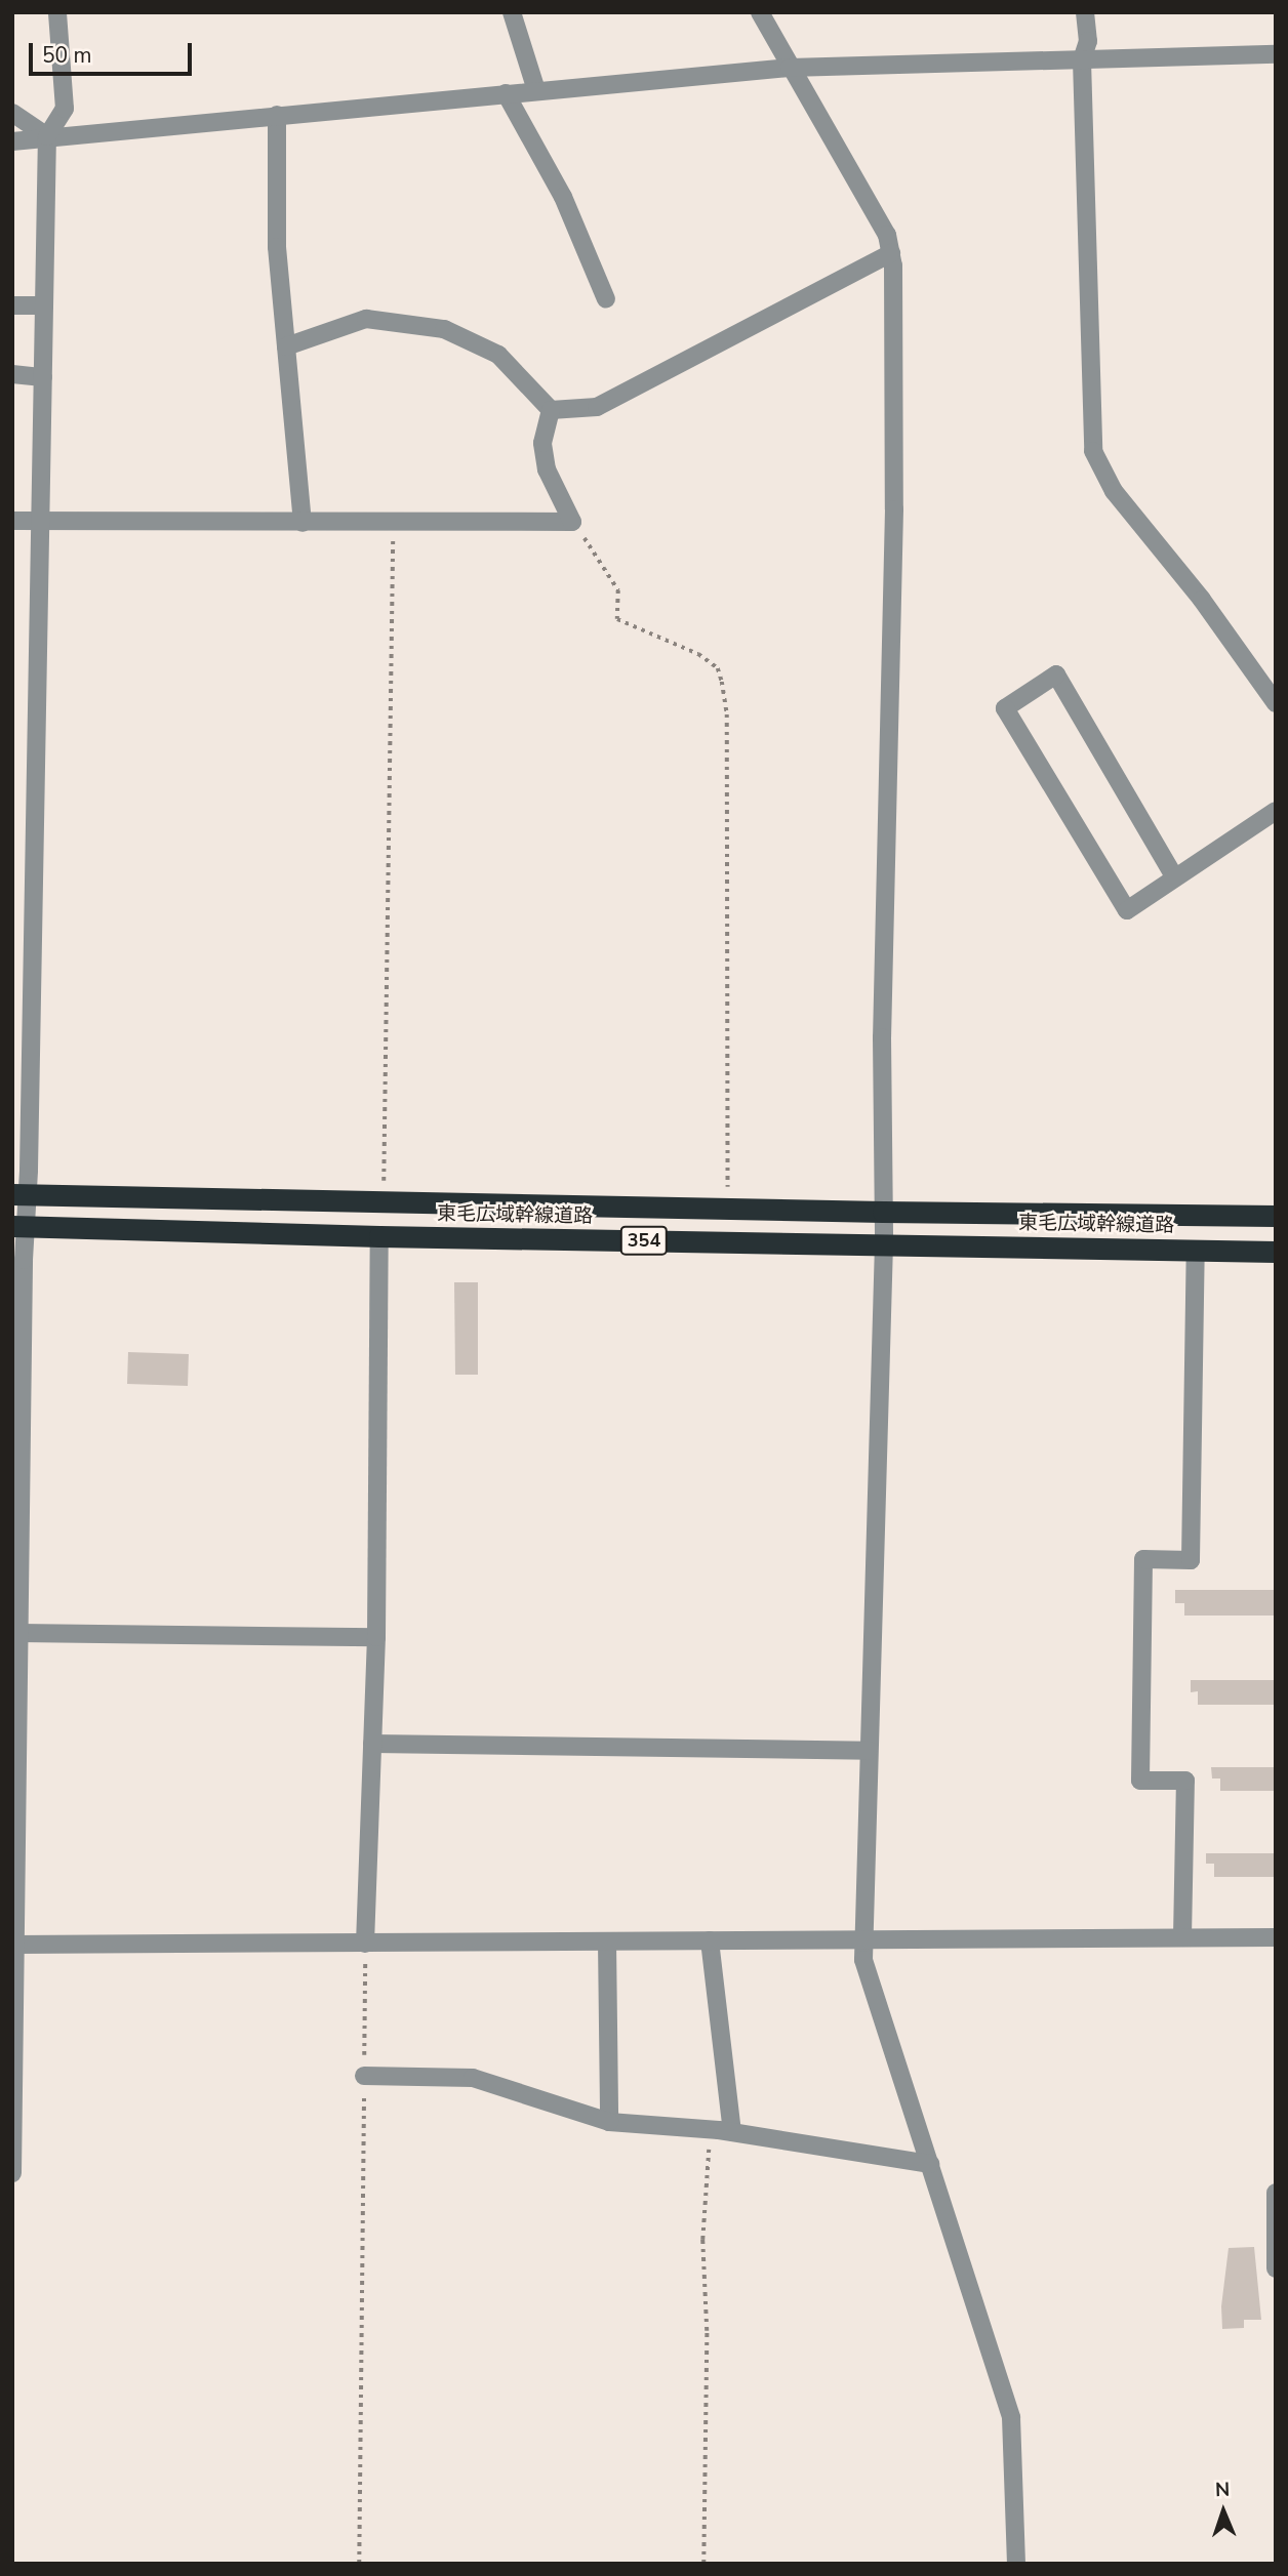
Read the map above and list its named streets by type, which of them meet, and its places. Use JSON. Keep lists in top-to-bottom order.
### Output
{
  "streets": {
    "highway": ["東毛広域幹線道路", "354"]
  },
  "scale_bar": "50 m",
  "north": "top"
}
